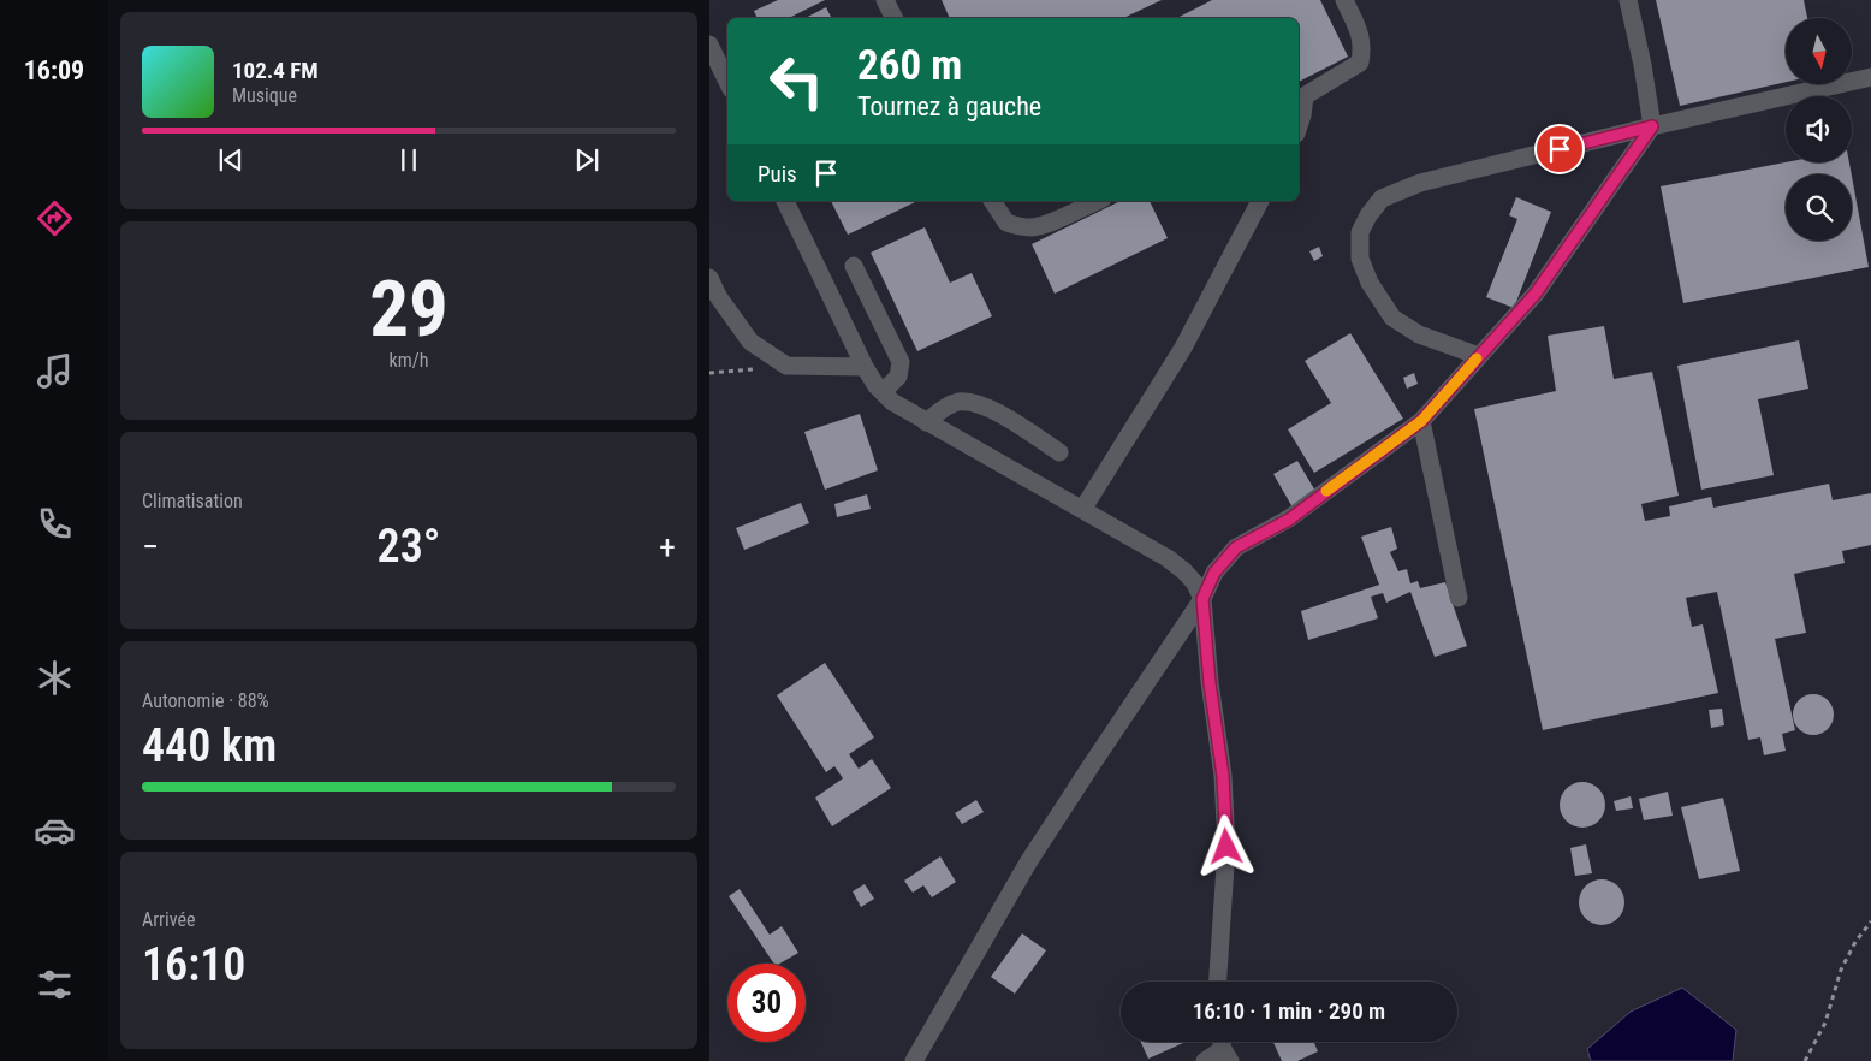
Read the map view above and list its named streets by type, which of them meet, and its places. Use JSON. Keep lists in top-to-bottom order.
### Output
{
  "north": "bottom",
  "page": {
    "tabs": "16:09",
    "turn": ["260 m", "Tournez à gauche"],
    "song": ["102.4 FM", "Musique"],
    "then": "Puis",
    "tile": [
      ["29", "km/h"],
      "Climatisation",
      ["Autonomie · 88%", "440 km"],
      ["Arrivée", "16:10"]
    ],
    "heat": ["−", "23°", "+"],
    "limit": "30",
    "trip": "16:10 · 1 min · 290 m"
  }
}
